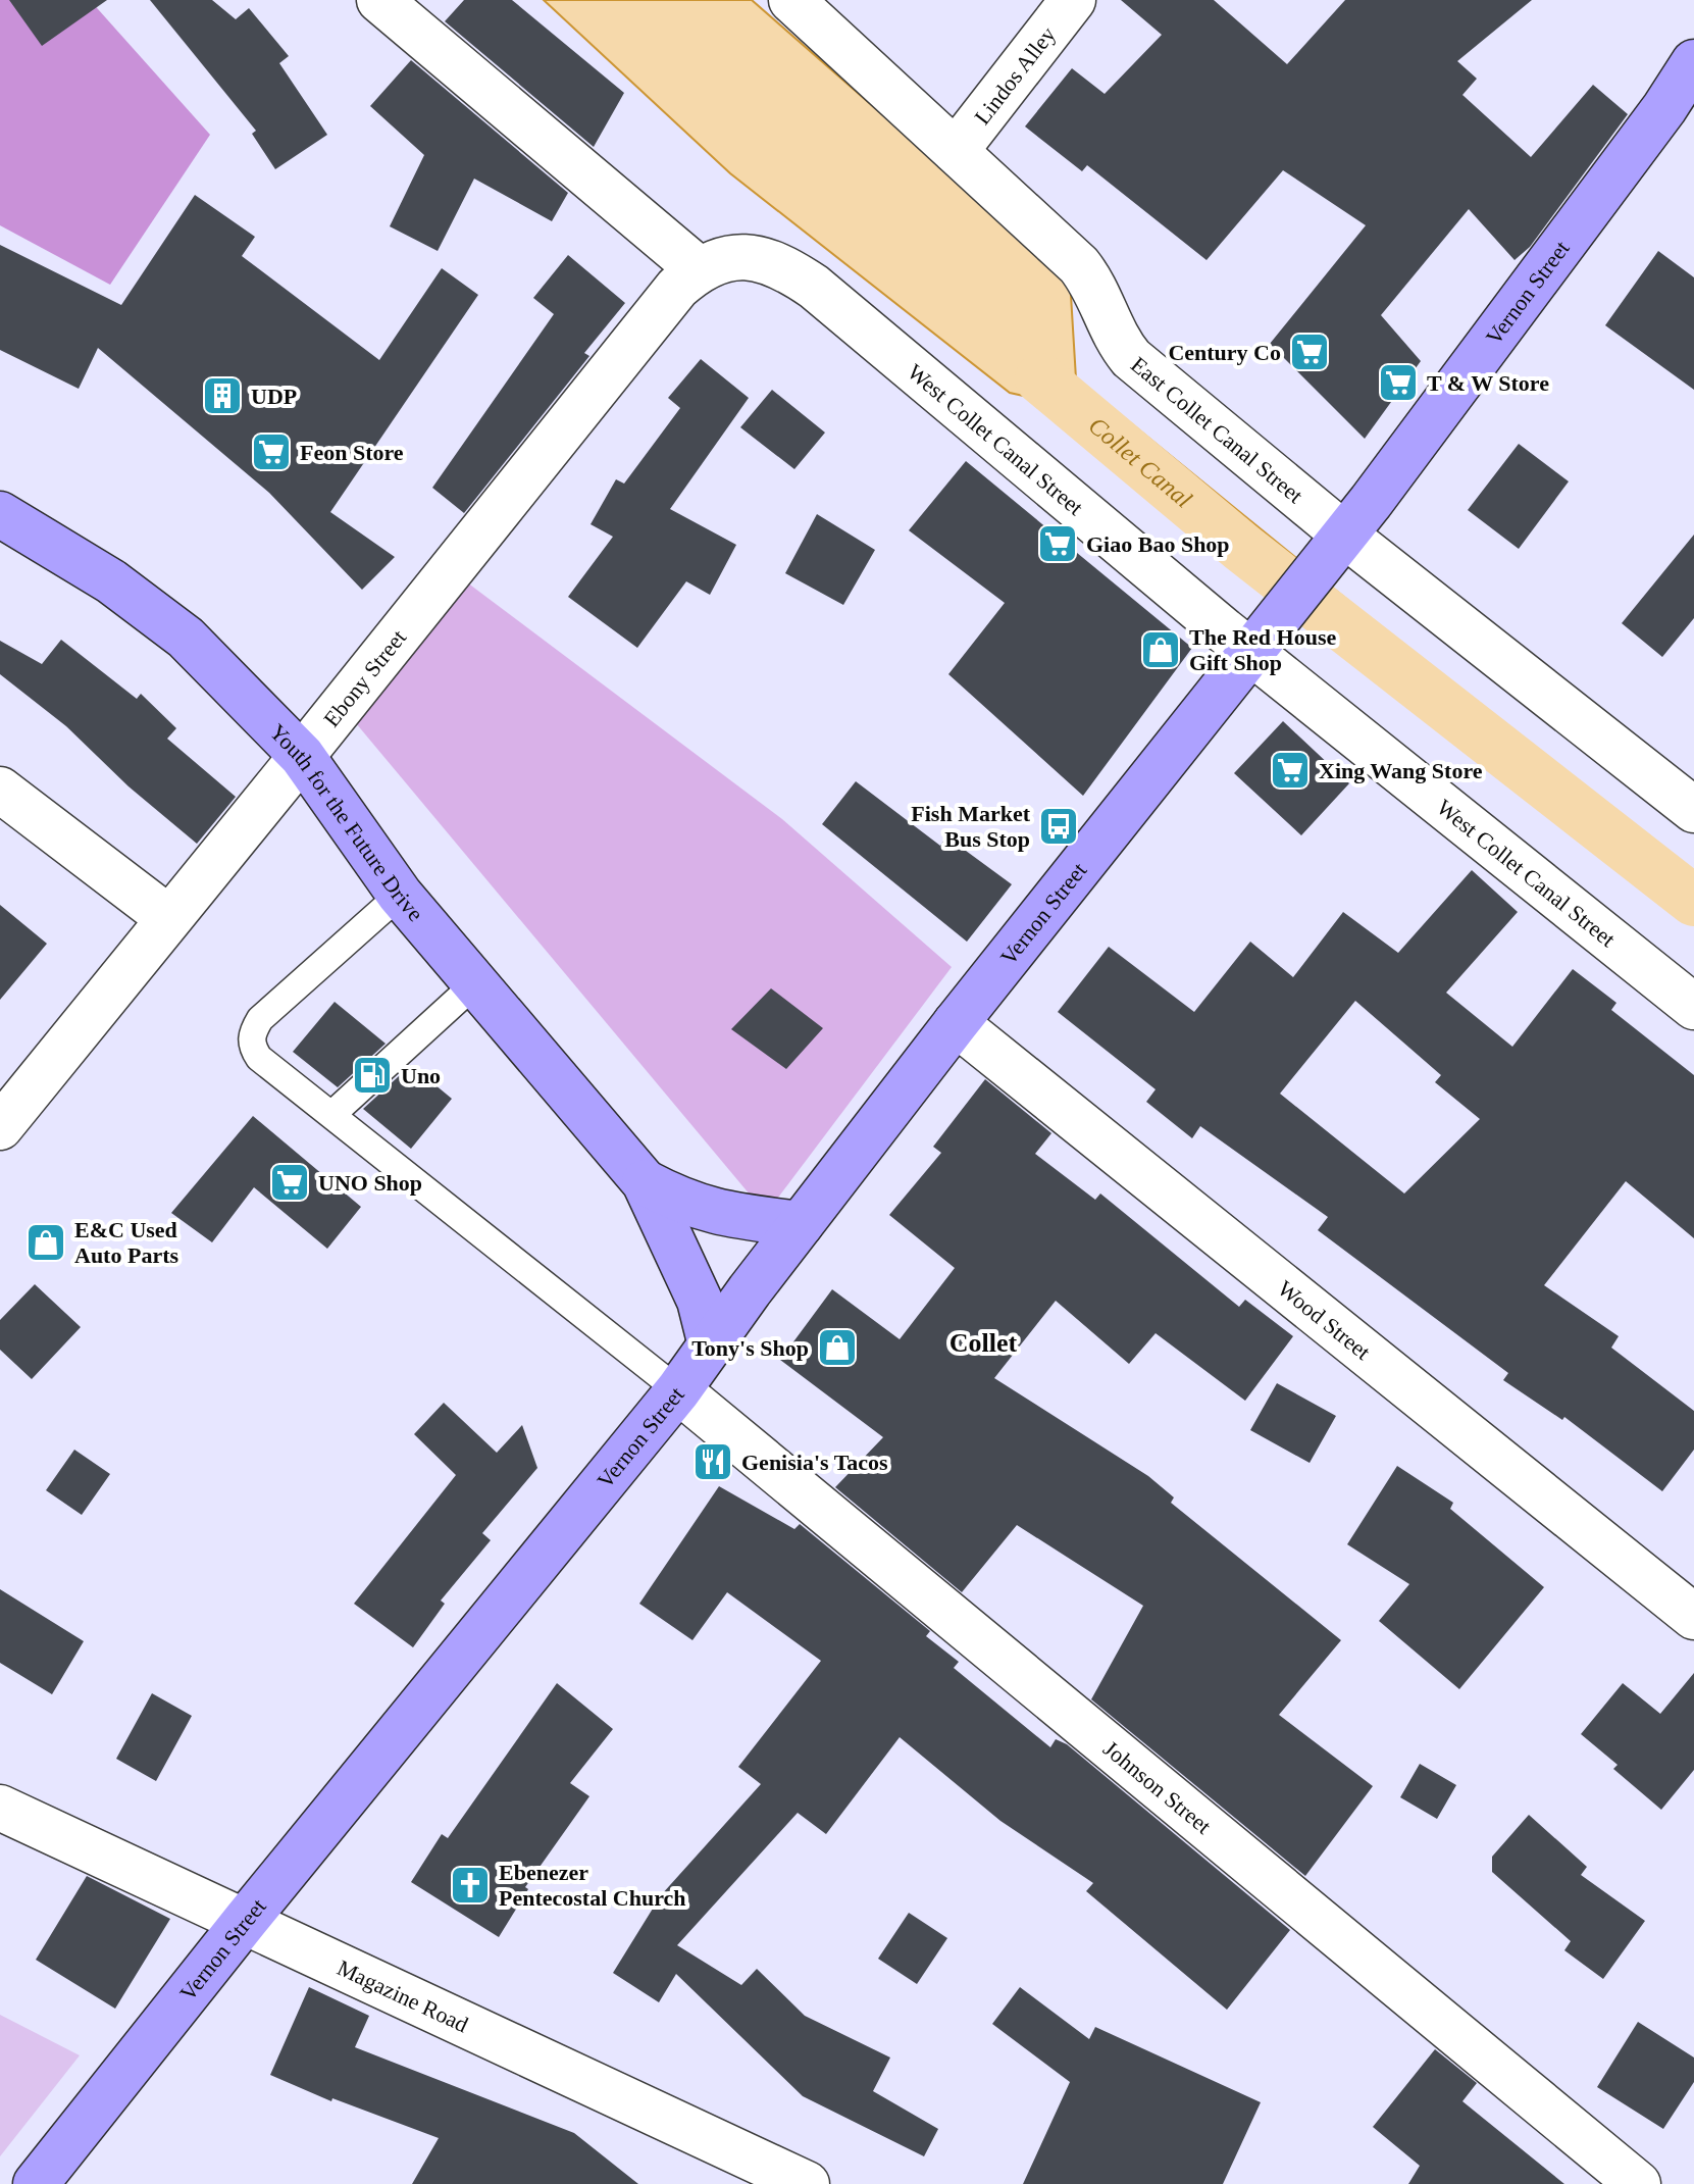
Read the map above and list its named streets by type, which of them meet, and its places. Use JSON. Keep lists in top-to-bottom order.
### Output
{
  "streets": {
    "main road": ["Vernon Street", "Youth for the Future Drive"],
    "street": [
      "Lindos Alley",
      "East Collet Canal Street",
      "West Collet Canal Street",
      "Ebony Street",
      "Wood Street",
      "Johnson Street",
      "Magazine Road"
    ]
  },
  "crossings": [
    ["Lindos Alley", "East Collet Canal Street"],
    ["Vernon Street", "East Collet Canal Street"],
    ["Vernon Street", "West Collet Canal Street"],
    ["Vernon Street", "Youth for the Future Drive"],
    ["Vernon Street", "Wood Street"],
    ["Vernon Street", "Johnson Street"],
    ["Vernon Street", "Magazine Road"],
    ["West Collet Canal Street", "Ebony Street"],
    ["Ebony Street", "Youth for the Future Drive"]
  ],
  "districts": ["Collet"],
  "water": ["Collet Canal"],
  "places": {
    "supermarket": [
      "Century Co",
      "T & W Store",
      "Feon Store",
      "Giao Bao Shop",
      "Xing Wang Store",
      "UNO Shop"
    ],
    "building": ["UDP"],
    "shop": ["The Red House Gift Shop", "E&C Used Auto Parts", "Tony's Shop"],
    "bus stop": ["Fish Market Bus Stop"],
    "fuel station": ["Uno"],
    "restaurant": ["Genisia's Tacos"],
    "church": ["Ebenezer Pentecostal Church"]
  }
}
